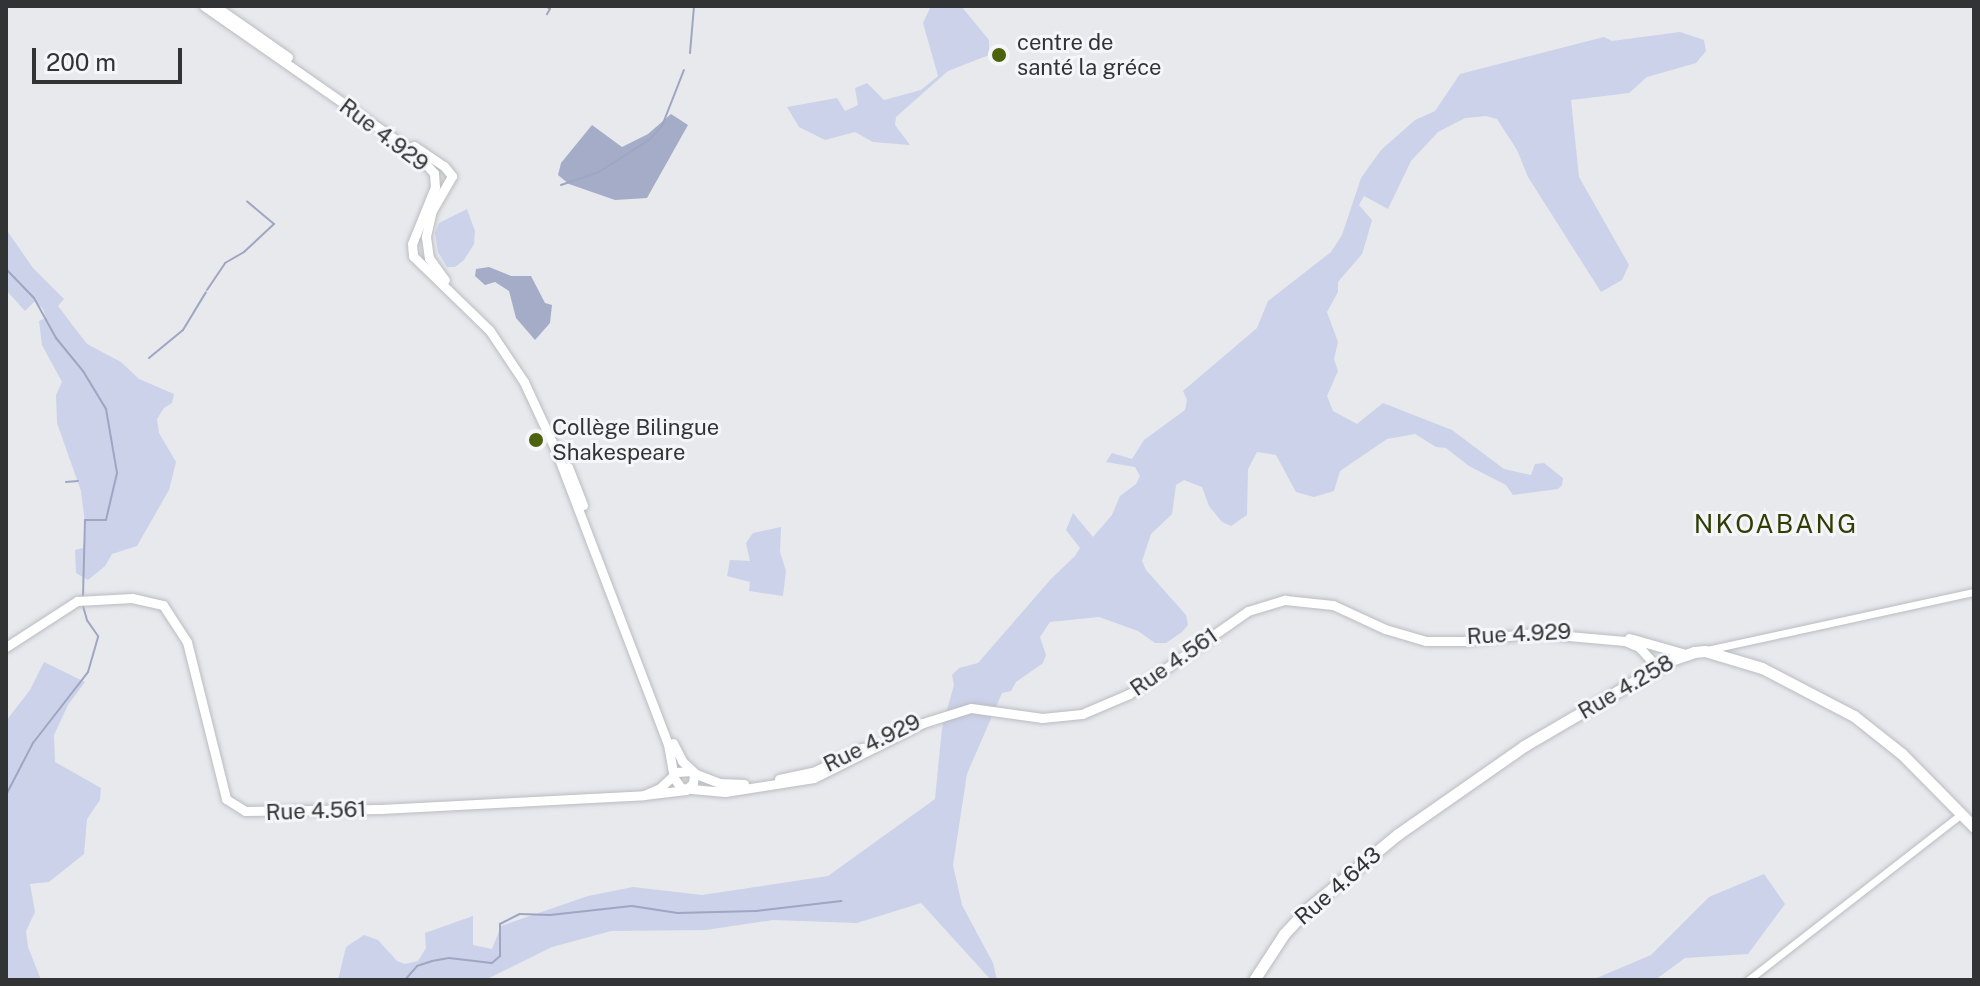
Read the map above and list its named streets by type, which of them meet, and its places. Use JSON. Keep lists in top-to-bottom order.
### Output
{
  "streets": {
    "highway": ["Rue 4.258", "Rue 4.643"],
    "main road": ["Rue 4.929", "Rue 4.561"]
  },
  "crossings": [
    ["Rue 4.929", "Rue 4.258"],
    ["Rue 4.561", "Rue 4.258"],
    ["Rue 4.258", "Rue 4.643"]
  ],
  "districts": ["NKOABANG"],
  "places": ["centre de santé la gréce", "Collège Bilingue Shakespeare"],
  "scale_bar": "200 m"
}
